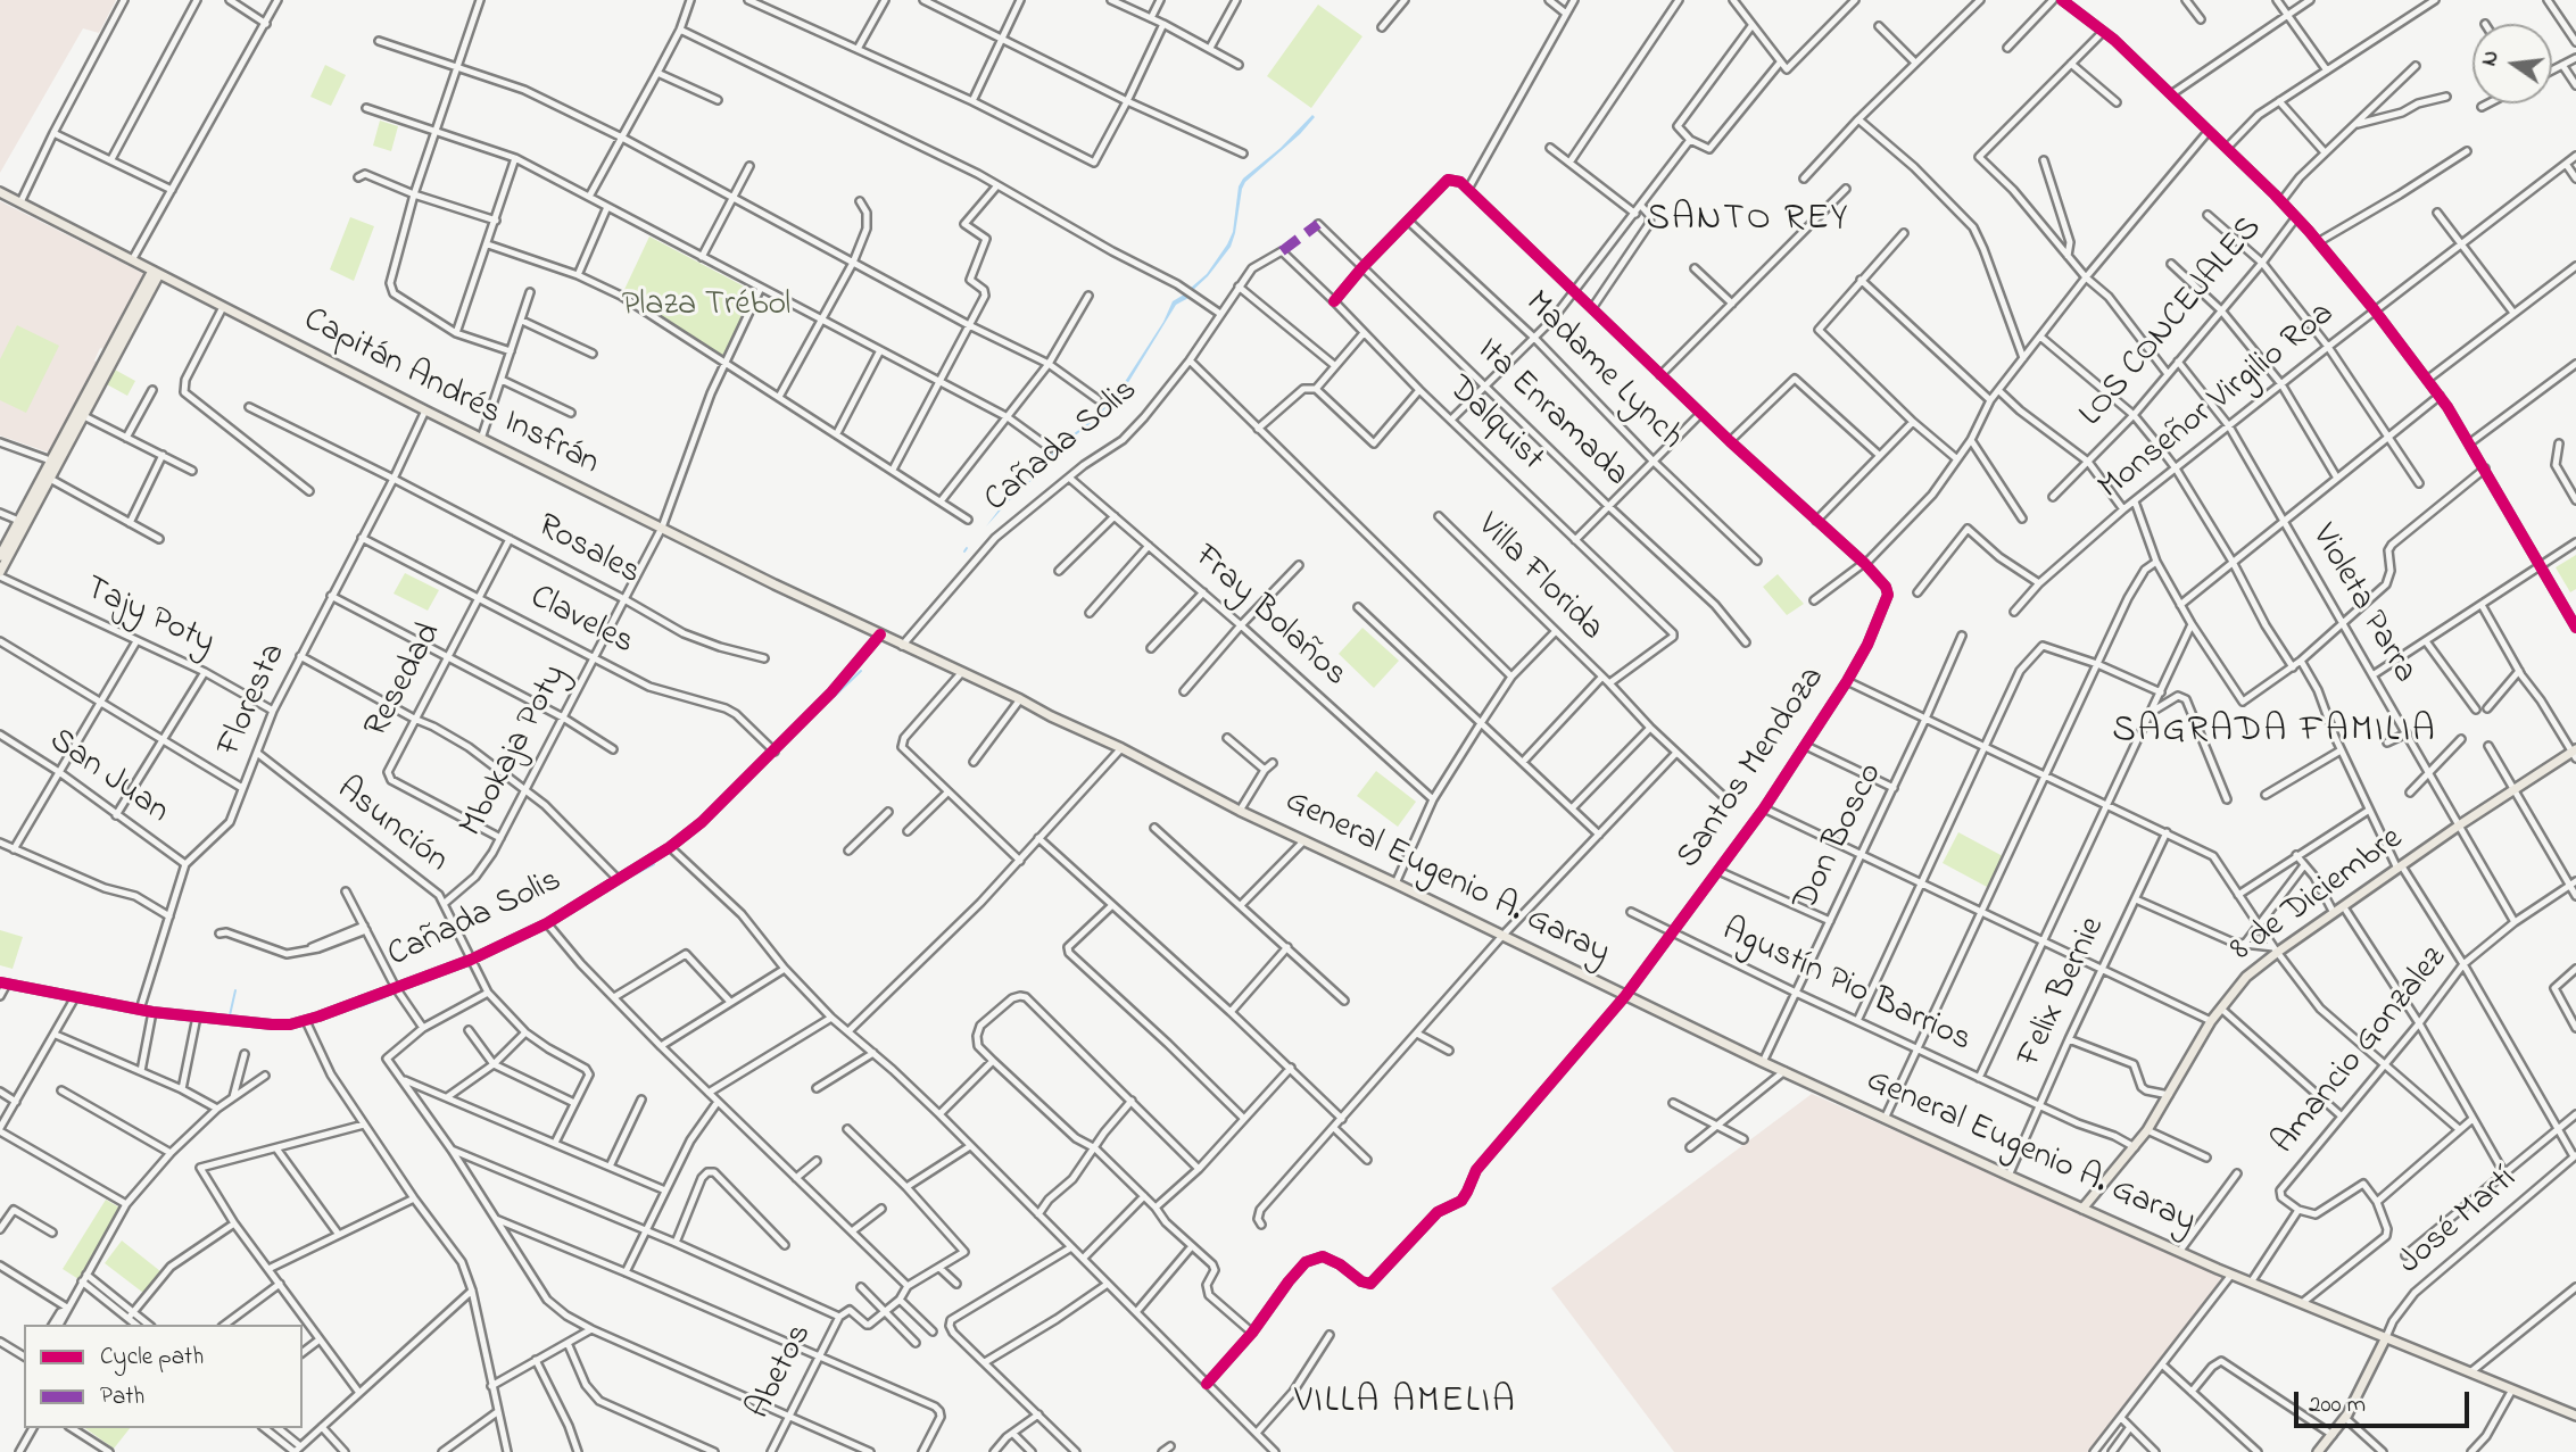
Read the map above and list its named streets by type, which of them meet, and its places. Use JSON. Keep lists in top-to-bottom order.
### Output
{
  "streets": {
    "main road": ["Capitán Andrés Insfrán", "General Eugenio A. Garay", "8 de Diciembre"],
    "street": [
      "LOS CONCEJALES",
      "Madame Lynch",
      "Monseñor Virgilio Roa",
      "Ita Enramada",
      "Dalquist",
      "Cañada Solis",
      "Rosales",
      "Villa Florida",
      "Violeta Parra",
      "Tajy Poty",
      "Fray Bolaños",
      "Claveles",
      "Resedad",
      "Floresta",
      "Mbokaja Poty",
      "Santos Mendoza",
      "San Juan",
      "Asunción",
      "Don Bosco",
      "Agustín Pio Barrios",
      "Felix Bernie",
      "Amancio Gonzalez",
      "José Martí",
      "Abetos"
    ]
  },
  "crossings": [
    ["LOS CONCEJALES", "Monseñor Virgilio Roa"],
    ["LOS CONCEJALES", "Violeta Parra"],
    ["Capitán Andrés Insfrán", "Cañada Solis"],
    ["Capitán Andrés Insfrán", "Floresta"],
    ["Capitán Andrés Insfrán", "Mbokaja Poty"],
    ["Capitán Andrés Insfrán", "General Eugenio A. Garay"],
    ["Monseñor Virgilio Roa", "Violeta Parra"],
    ["Dalquist", "Cañada Solis"],
    ["Dalquist", "Villa Florida"],
    ["Cañada Solis", "Fray Bolaños"],
    ["Cañada Solis", "Claveles"],
    ["Cañada Solis", "Floresta"],
    ["Cañada Solis", "Asunción"],
    ["Cañada Solis", "General Eugenio A. Garay"],
    ["Rosales", "Resedad"],
    ["Rosales", "Floresta"],
    ["Rosales", "Mbokaja Poty"],
    ["Violeta Parra", "8 de Diciembre"],
    ["Violeta Parra", "Amancio Gonzalez"],
    ["Tajy Poty", "Floresta"],
    ["Claveles", "Resedad"],
    ["Claveles", "Floresta"],
    ["Claveles", "Mbokaja Poty"],
    ["Resedad", "Mbokaja Poty"],
    ["Floresta", "San Juan"],
    ["Floresta", "Asunción"],
    ["Mbokaja Poty", "Asunción"],
    ["Santos Mendoza", "General Eugenio A. Garay"],
    ["Santos Mendoza", "Agustín Pio Barrios"],
    ["Don Bosco", "General Eugenio A. Garay"],
    ["Don Bosco", "Agustín Pio Barrios"],
    ["General Eugenio A. Garay", "8 de Diciembre"],
    ["General Eugenio A. Garay", "Felix Bernie"],
    ["General Eugenio A. Garay", "Amancio Gonzalez"],
    ["General Eugenio A. Garay", "José Martí"],
    ["8 de Diciembre", "Agustín Pio Barrios"],
    ["Agustín Pio Barrios", "Felix Bernie"]
  ],
  "districts": ["SANTO REY", "SAGRADA FAMILIA", "VILLA AMELIA"],
  "parks": ["Plaza Trébol"],
  "legend": ["Cycle path", "Path"],
  "scale_bar": "200 m",
  "north": "left"
}
